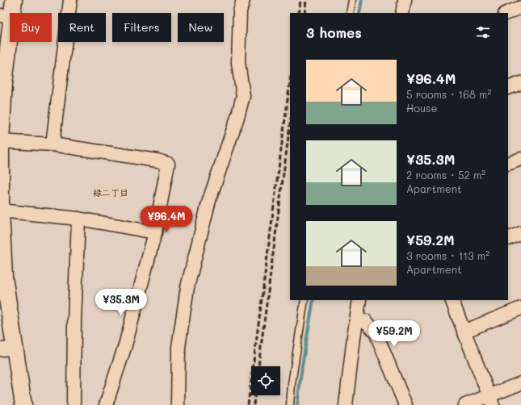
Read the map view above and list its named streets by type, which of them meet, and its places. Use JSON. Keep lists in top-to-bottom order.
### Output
{
  "districts": ["緑二丁目"],
  "page": {
    "chip": [
      "Buy",
      "Rent",
      "Filters",
      "New"
    ],
    "heading": "3 homes",
    "list": [
      {
        "name": "¥96.4M",
        "note": "5 rooms · 168 m² · House"
      },
      {
        "name": "¥35.3M",
        "note": "2 rooms · 52 m² · Apartment"
      },
      {
        "name": "¥59.2M",
        "note": "3 rooms · 113 m² · Apartment"
      }
    ],
    "price": ["¥96.4M", "¥35.3M", "¥59.2M"]
  }
}
